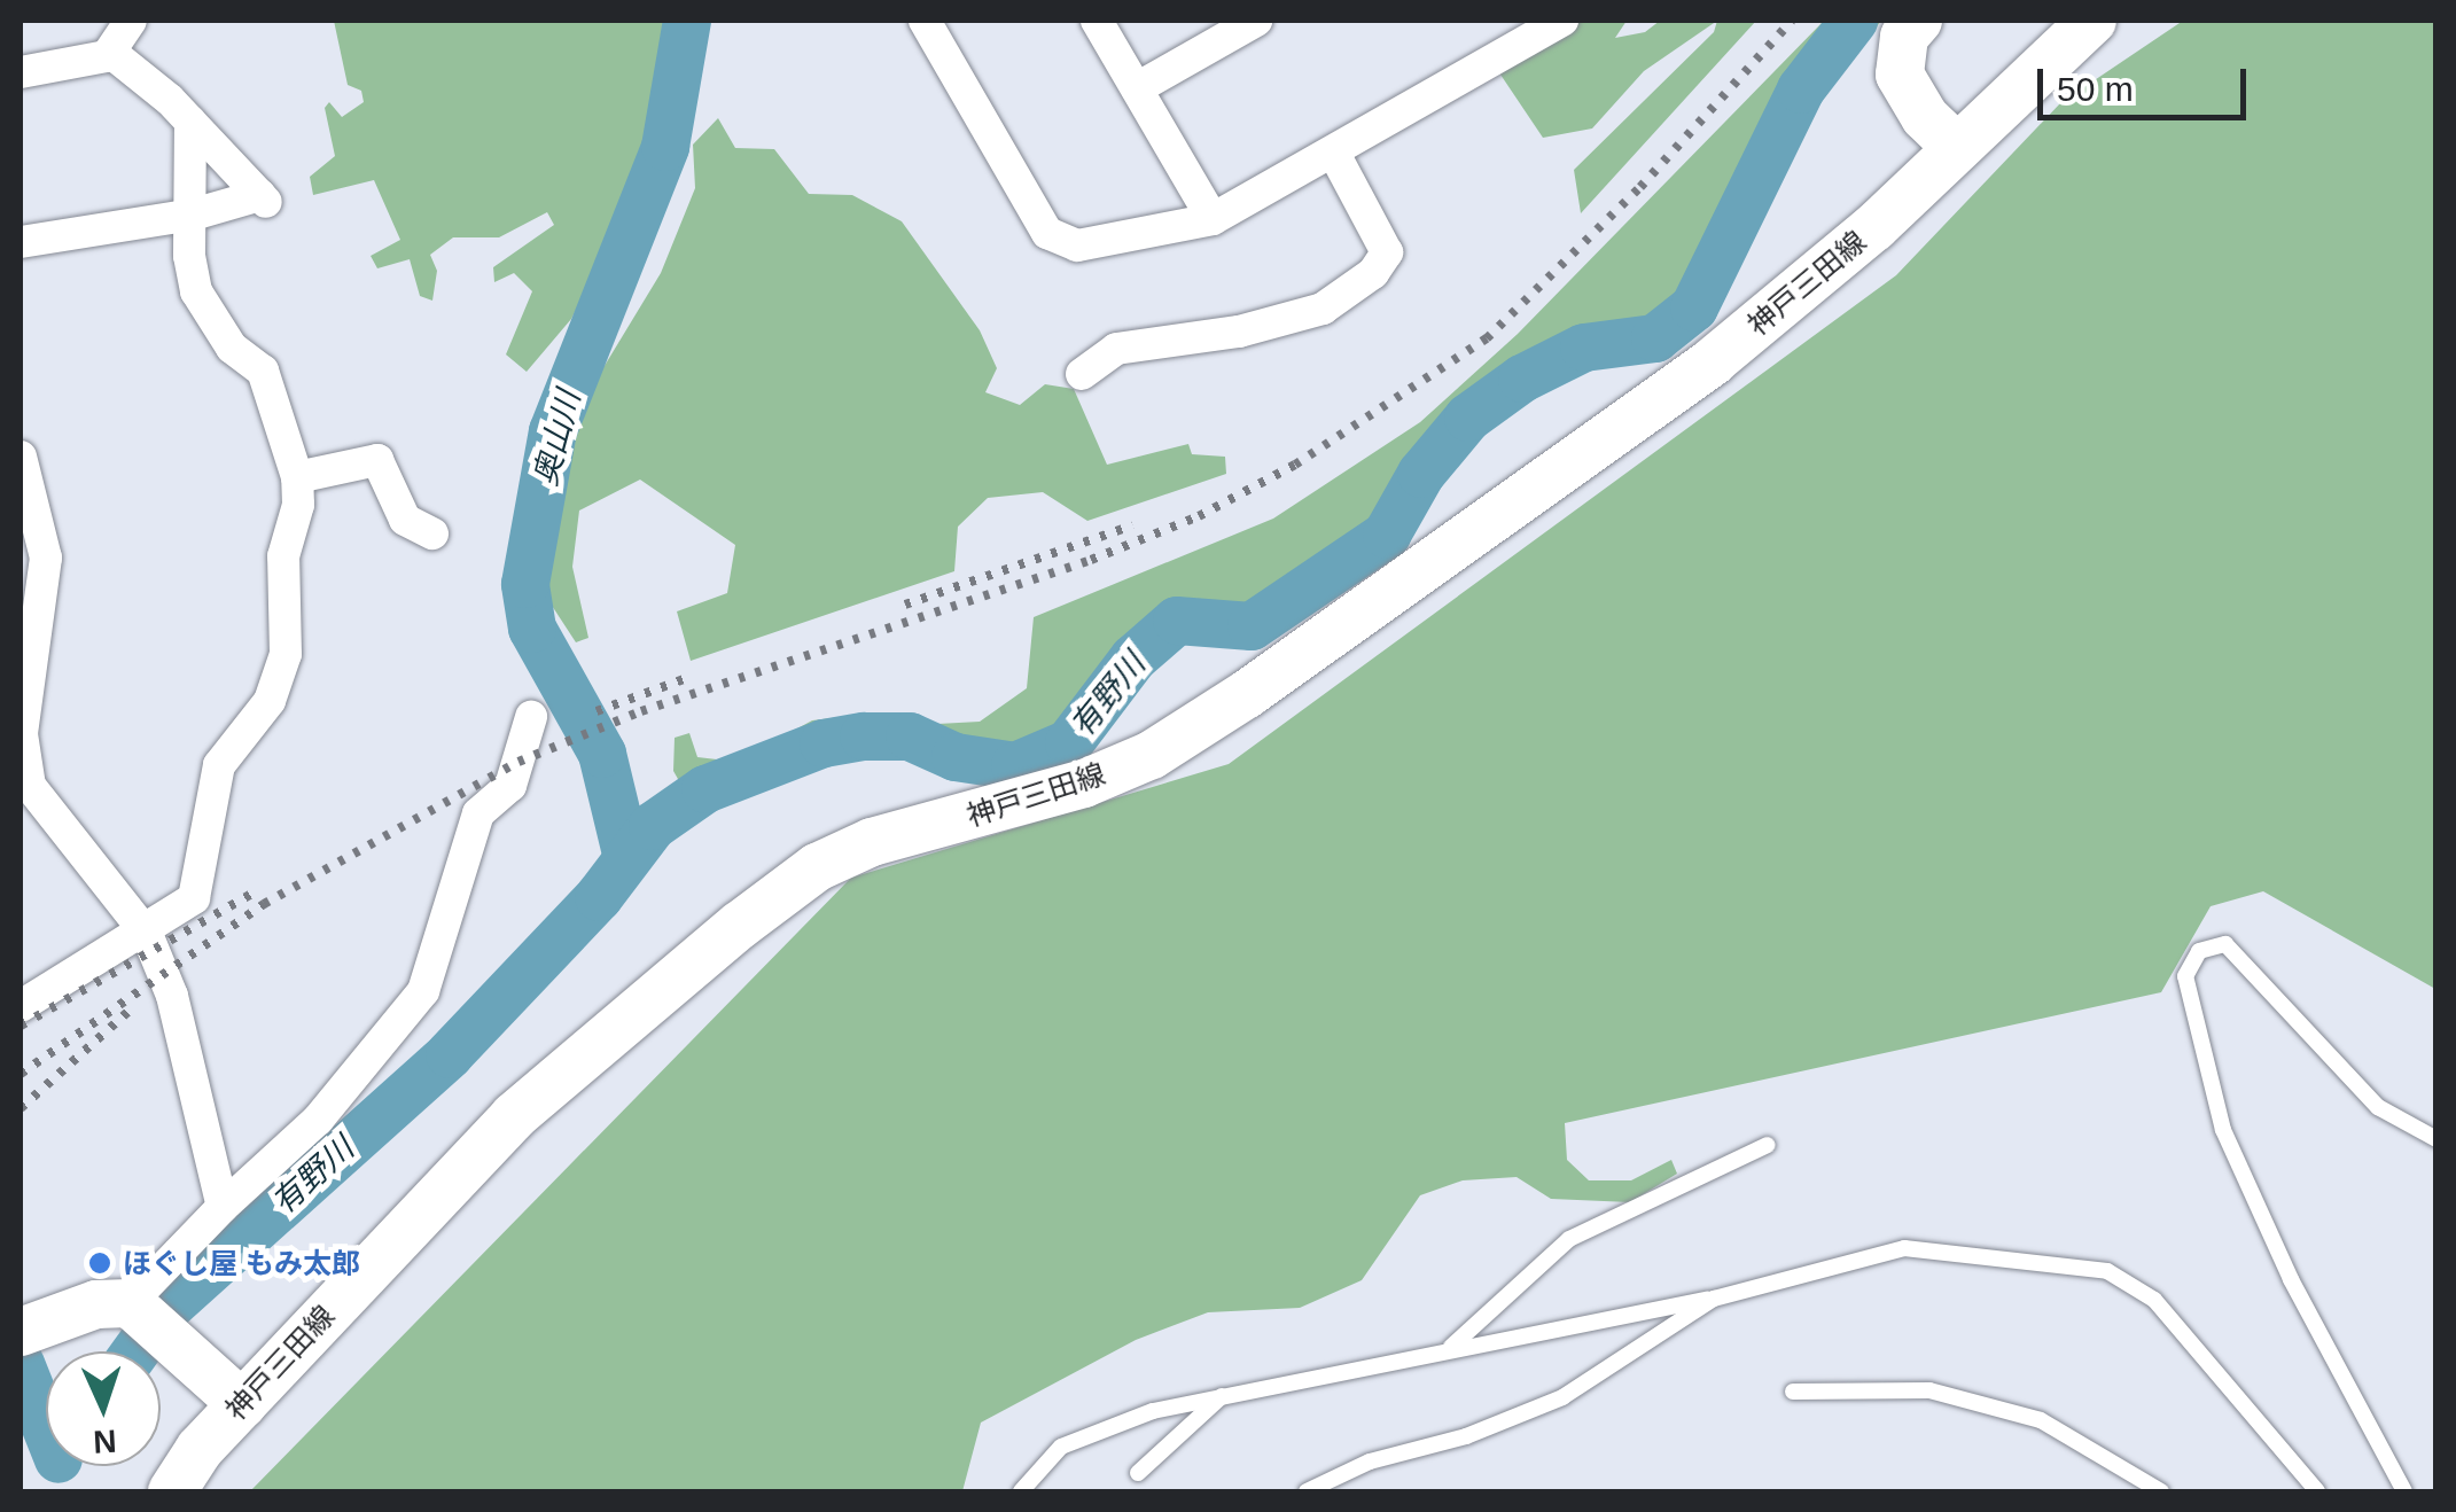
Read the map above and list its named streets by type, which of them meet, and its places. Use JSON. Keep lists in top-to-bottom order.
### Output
{
  "streets": {
    "main road": ["神戸三田線"]
  },
  "water": ["奥山川", "有野川"],
  "places": ["ほぐし屋 もみ太郎"],
  "scale_bar": "50 m",
  "north": "bottom"
}
